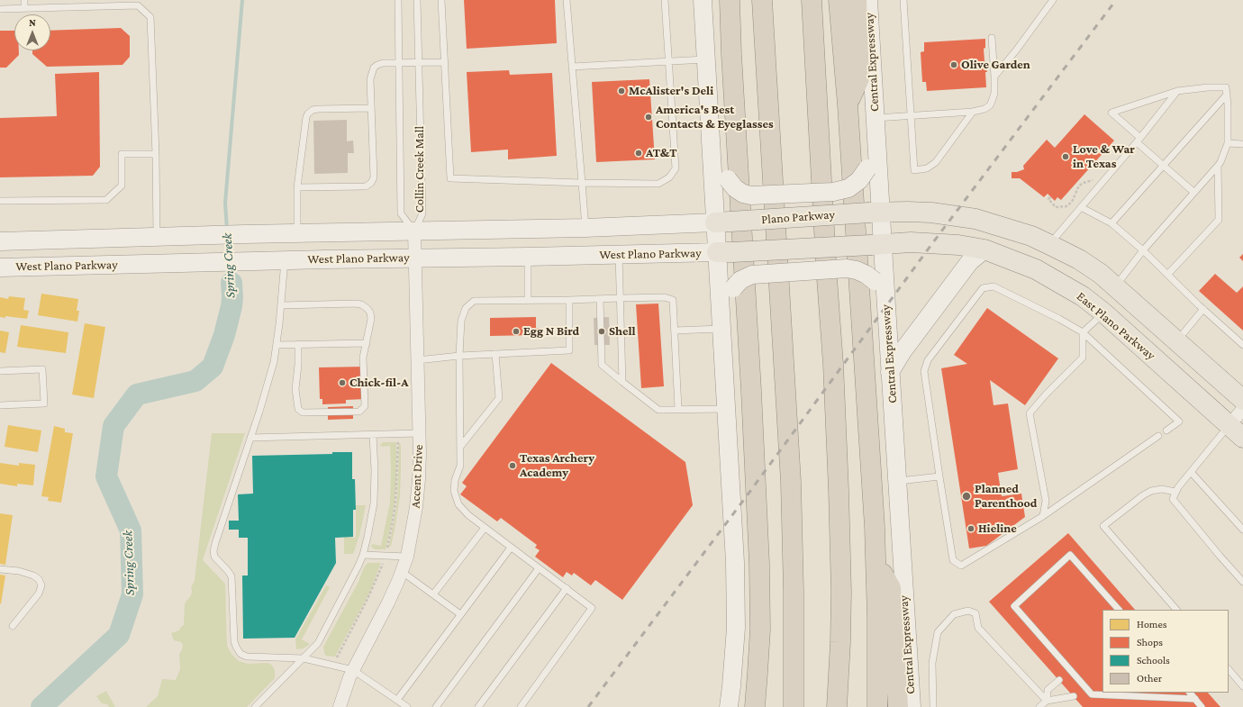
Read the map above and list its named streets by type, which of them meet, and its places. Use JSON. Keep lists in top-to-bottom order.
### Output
{
  "streets": {
    "main road": [
      "Central Expressway",
      "Plano Parkway",
      "West Plano Parkway",
      "East Plano Parkway"
    ],
    "street": ["Accent Drive"],
    "lane": ["Collin Creek Mall"]
  },
  "crossings": [
    ["Central Expressway", "Plano Parkway"],
    ["Central Expressway", "East Plano Parkway"],
    ["Collin Creek Mall", "West Plano Parkway"],
    ["Collin Creek Mall", "Accent Drive"],
    ["Plano Parkway", "West Plano Parkway"],
    ["West Plano Parkway", "Accent Drive"]
  ],
  "water": ["Spring Creek"],
  "places": [
    "Olive Garden",
    "McAlister's Deli",
    "America's Best Contacts & Eyeglasses",
    "AT&T",
    "Love & War in Texas",
    "Egg N Bird",
    "Shell",
    "Chick-fil-A",
    "Texas Archery Academy",
    "Planned Parenthood",
    "Hieline"
  ],
  "legend": [
    "Homes",
    "Shops",
    "Schools",
    "Other"
  ],
  "north": "top"
}
